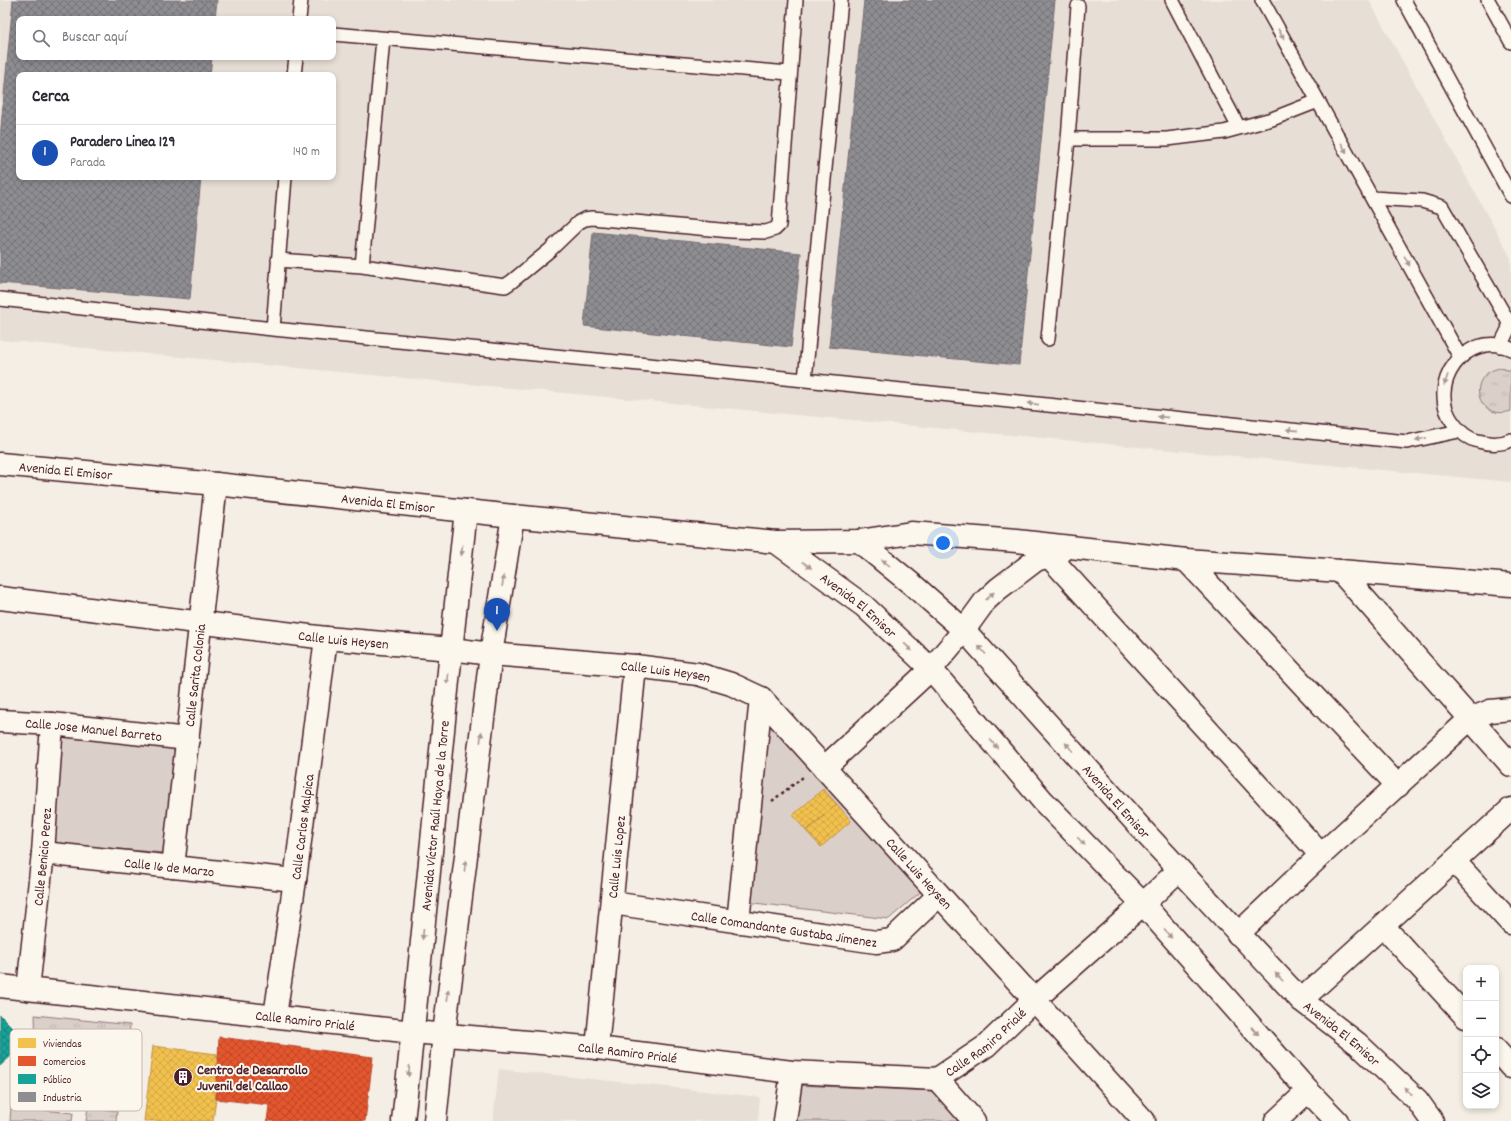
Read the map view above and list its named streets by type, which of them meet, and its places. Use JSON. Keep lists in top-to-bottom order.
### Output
{
  "streets": {
    "street": [
      "Avenida El Emisor",
      "Calle Luis Heysen",
      "Calle Sarita Colonia",
      "Calle Jose Manuel Barreto",
      "Avenida Víctor Raúl Haya de la Torre",
      "Calle Carlos Malpica",
      "Calle Benicio Perez",
      "Calle Luis Lopez",
      "Calle 16 de Marzo",
      "Calle Comandante Gustaba Jimenez",
      "Calle Ramiro Prialé"
    ]
  },
  "crossings": [
    ["Avenida El Emisor", "Calle Sarita Colonia"],
    ["Avenida El Emisor", "Avenida Víctor Raúl Haya de la Torre"],
    ["Avenida El Emisor", "Calle Ramiro Prialé"],
    ["Calle Luis Heysen", "Calle Sarita Colonia"],
    ["Calle Luis Heysen", "Avenida Víctor Raúl Haya de la Torre"],
    ["Calle Luis Heysen", "Calle Carlos Malpica"],
    ["Calle Luis Heysen", "Calle Luis Lopez"],
    ["Calle Luis Heysen", "Calle Comandante Gustaba Jimenez"],
    ["Calle Luis Heysen", "Calle Ramiro Prialé"],
    ["Calle Sarita Colonia", "Calle Jose Manuel Barreto"],
    ["Calle Sarita Colonia", "Calle 16 de Marzo"],
    ["Calle Jose Manuel Barreto", "Calle Benicio Perez"],
    ["Avenida Víctor Raúl Haya de la Torre", "Calle Ramiro Prialé"],
    ["Calle Carlos Malpica", "Calle 16 de Marzo"],
    ["Calle Carlos Malpica", "Calle Ramiro Prialé"],
    ["Calle Benicio Perez", "Calle 16 de Marzo"],
    ["Calle Benicio Perez", "Calle Ramiro Prialé"],
    ["Calle Luis Lopez", "Calle Comandante Gustaba Jimenez"],
    ["Calle Luis Lopez", "Calle Ramiro Prialé"]
  ],
  "places": {
    "building": ["Centro de Desarrollo Juvenil del Callao"]
  },
  "legend": [
    "Viviendas",
    "Comercios",
    "Público",
    "Industria"
  ],
  "page": {
    "search": "Buscar aquí",
    "heading": "Cerca",
    "list": [
      {
        "mark": "1",
        "name": "Paradero Linea 129",
        "note": "Parada",
        "value": "140 m"
      }
    ],
    "pins": "1",
    "map_buttons": ["+", "−"]
  }
}
